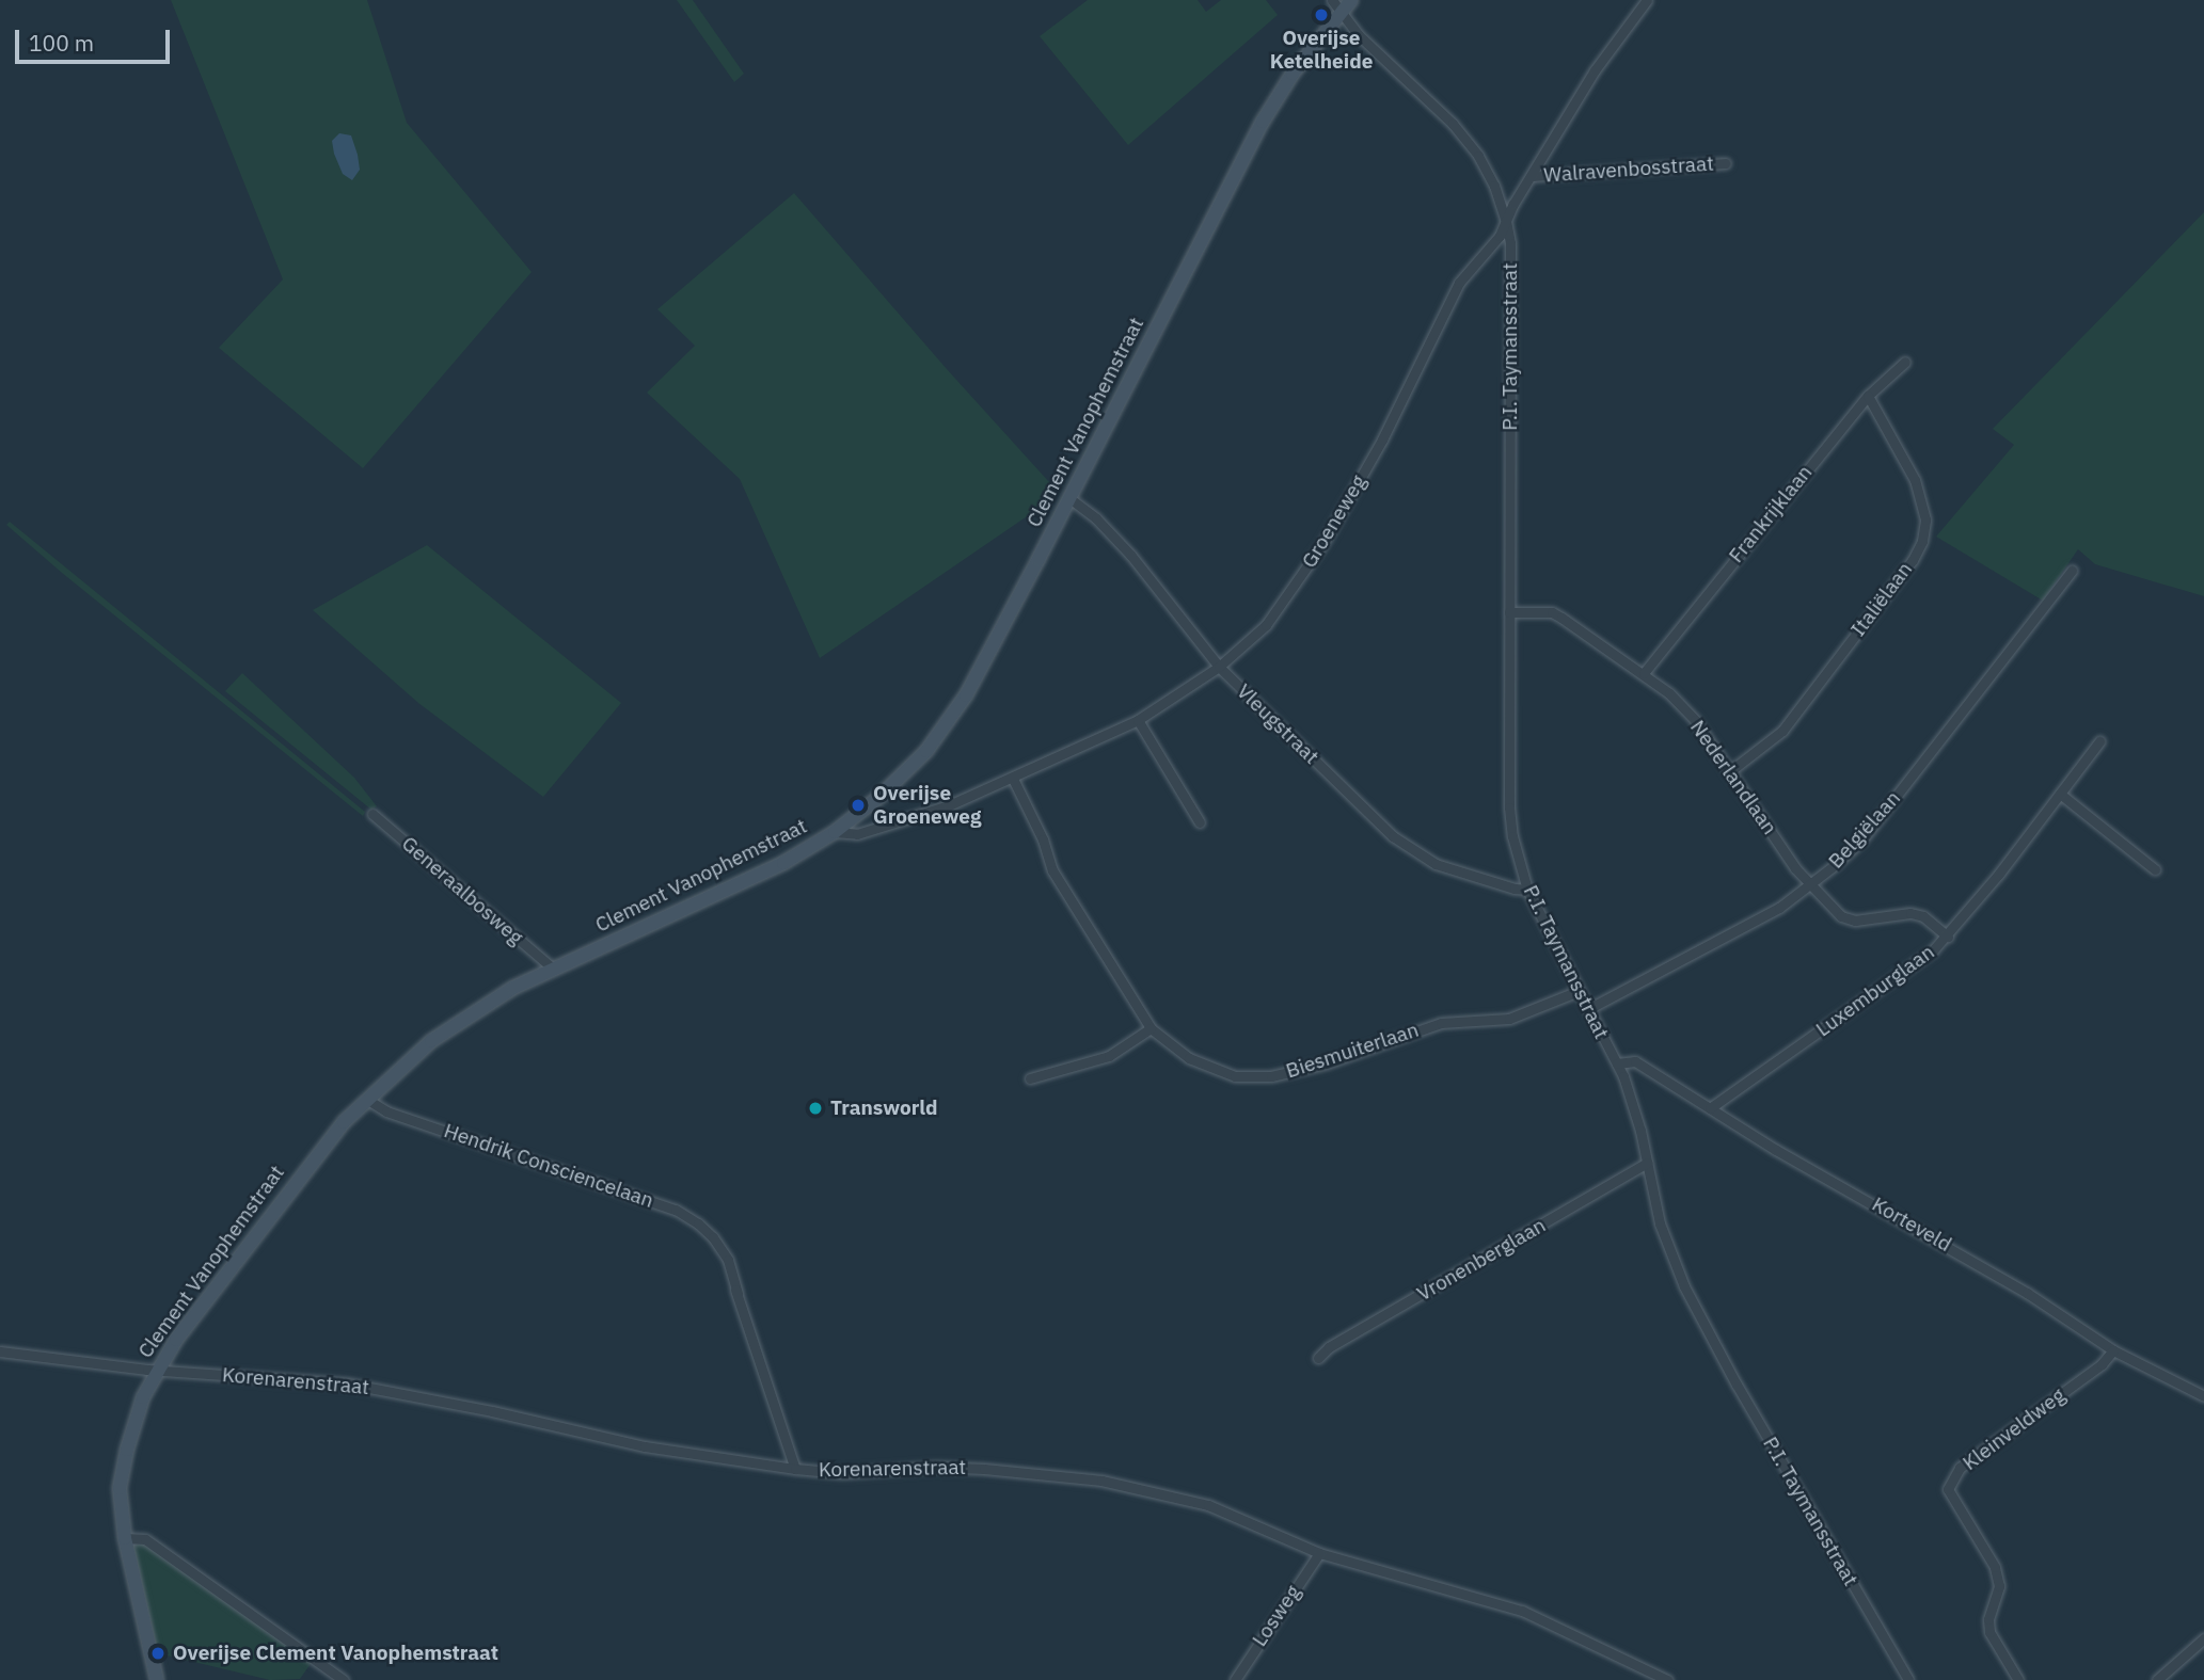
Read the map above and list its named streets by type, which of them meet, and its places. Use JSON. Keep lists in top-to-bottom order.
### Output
{
  "streets": {
    "street": [
      "Walravenbosstraat",
      "P.I. Taymansstraat",
      "Clement Vanophemstraat",
      "Frankrijklaan",
      "Groeneweg",
      "Italiëlaan",
      "Vleugstraat",
      "Nederlandlaan",
      "Belgiëlaan",
      "Generaalbosweg",
      "Luxemburglaan",
      "Biesmuiterlaan",
      "Hendrik Consciencelaan",
      "Korteveld",
      "Vronenberglaan",
      "Korenarenstraat",
      "Kleinveldweg",
      "Losweg"
    ]
  },
  "crossings": [
    ["Walravenbosstraat", "Groeneweg"],
    ["P.I. Taymansstraat", "Clement Vanophemstraat"],
    ["P.I. Taymansstraat", "Groeneweg"],
    ["P.I. Taymansstraat", "Vleugstraat"],
    ["P.I. Taymansstraat", "Nederlandlaan"],
    ["P.I. Taymansstraat", "Belgiëlaan"],
    ["P.I. Taymansstraat", "Biesmuiterlaan"],
    ["P.I. Taymansstraat", "Korteveld"],
    ["P.I. Taymansstraat", "Vronenberglaan"],
    ["Clement Vanophemstraat", "Groeneweg"],
    ["Clement Vanophemstraat", "Vleugstraat"],
    ["Clement Vanophemstraat", "Generaalbosweg"],
    ["Clement Vanophemstraat", "Hendrik Consciencelaan"],
    ["Clement Vanophemstraat", "Korenarenstraat"],
    ["Frankrijklaan", "Italiëlaan"],
    ["Frankrijklaan", "Nederlandlaan"],
    ["Groeneweg", "Vleugstraat"],
    ["Groeneweg", "Biesmuiterlaan"],
    ["Italiëlaan", "Nederlandlaan"],
    ["Nederlandlaan", "Belgiëlaan"],
    ["Nederlandlaan", "Luxemburglaan"],
    ["Luxemburglaan", "Korteveld"],
    ["Hendrik Consciencelaan", "Korenarenstraat"],
    ["Korteveld", "Kleinveldweg"],
    ["Korenarenstraat", "Losweg"]
  ],
  "places": [
    "Overijse Ketelheide",
    "Overijse Groeneweg",
    "Transworld",
    "Overijse Clement Vanophemstraat"
  ],
  "scale_bar": "100 m"
}
